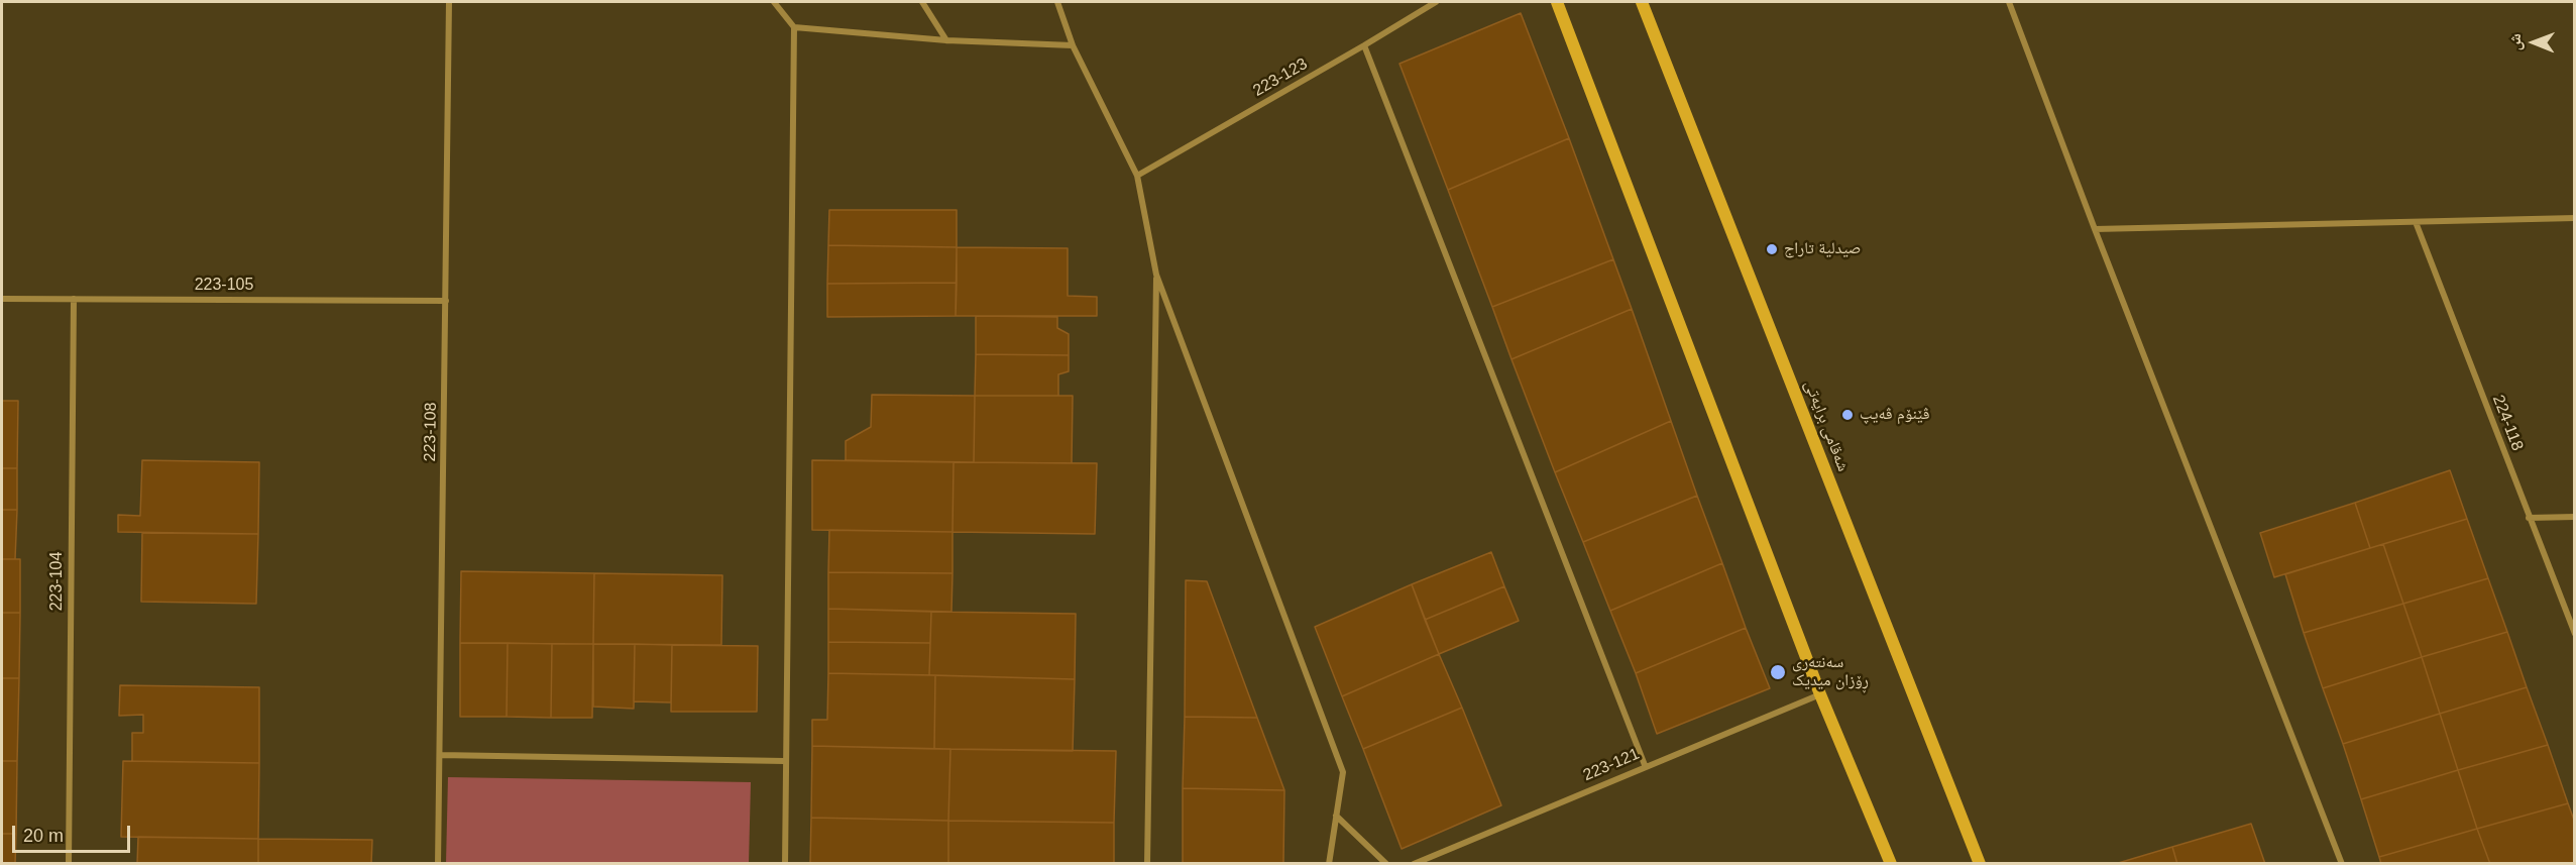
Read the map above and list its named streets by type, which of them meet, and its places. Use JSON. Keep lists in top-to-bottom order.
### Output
{
  "streets": {
    "main road": ["شەقامی برایەتی"],
    "street": [
      "223-123",
      "223-105",
      "224-118",
      "223-108",
      "223-104",
      "223-121"
    ]
  },
  "crossings": [
    ["223-105", "223-108"],
    ["223-105", "223-104"]
  ],
  "places": ["صيدلية تاراج", "ڤێنۆم ڤەیپ", "سەنتەری ڕۆزان میدیک"],
  "scale_bar": "20 m",
  "north": "left"
}
